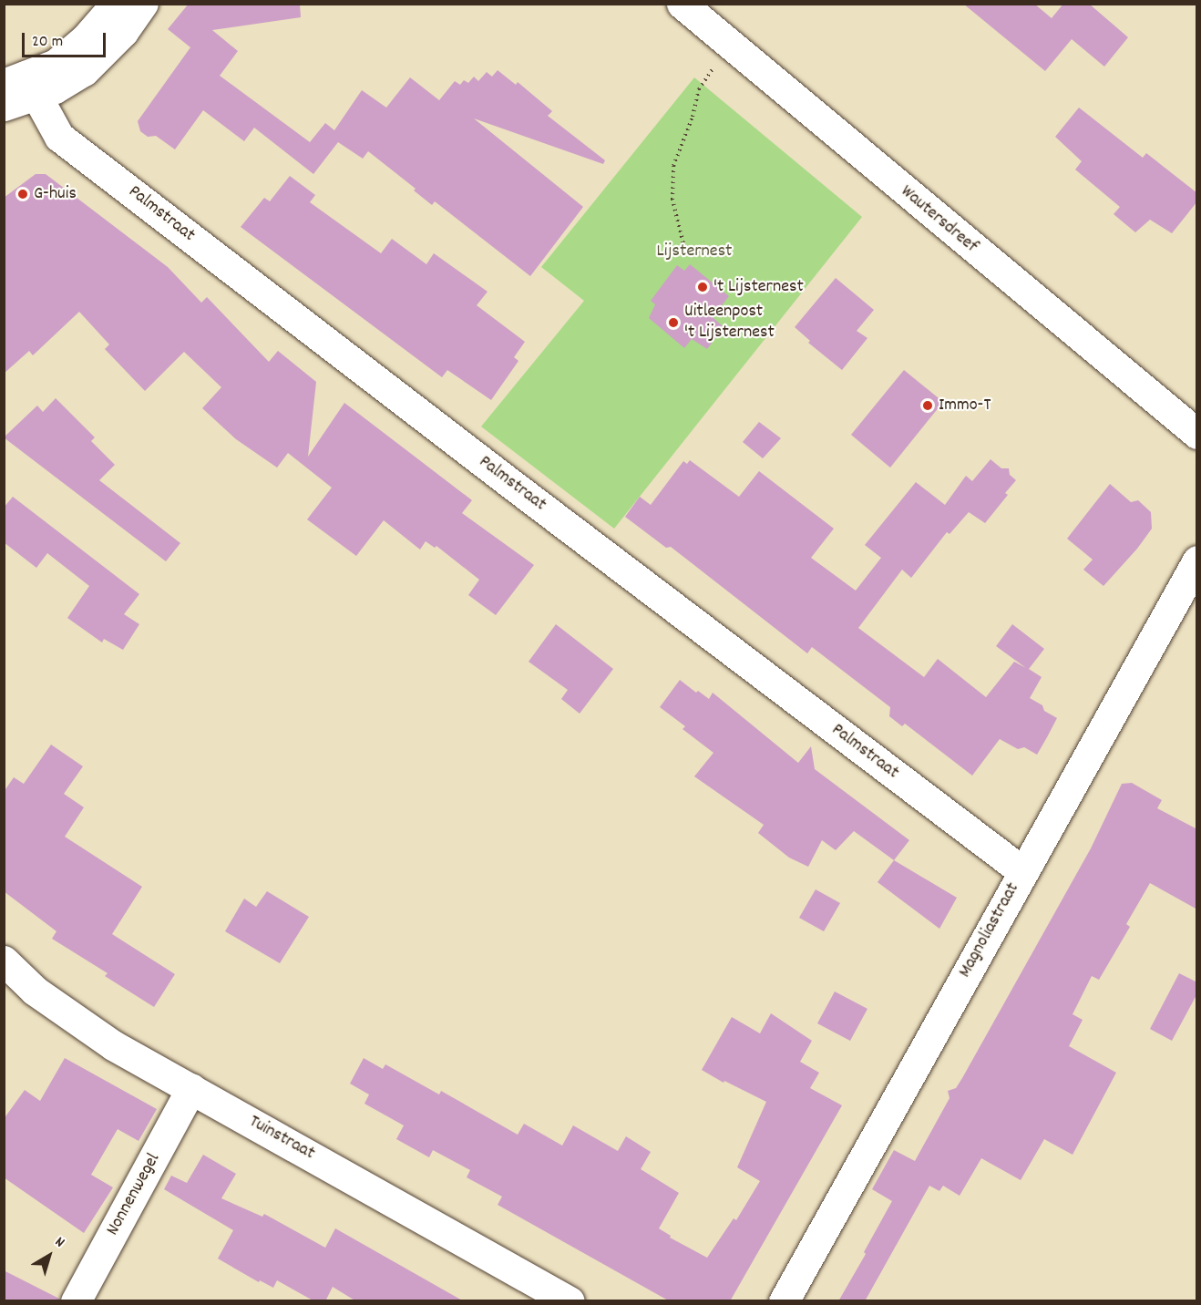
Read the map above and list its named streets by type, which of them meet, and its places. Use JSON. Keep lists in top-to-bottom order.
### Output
{
  "streets": {
    "street": [
      "Palmstraat",
      "Wautersdreef",
      "Magnoliastraat",
      "Tuinstraat",
      "Nonnenwegel"
    ]
  },
  "crossings": [
    ["Palmstraat", "Magnoliastraat"],
    ["Tuinstraat", "Nonnenwegel"]
  ],
  "parks": ["Lijsternest"],
  "places": [
    "G-huis",
    "'t Lijsternest",
    "Uitleenpost 't Lijsternest",
    "Immo-T"
  ],
  "scale_bar": "20 m",
  "north": "top right"
}
